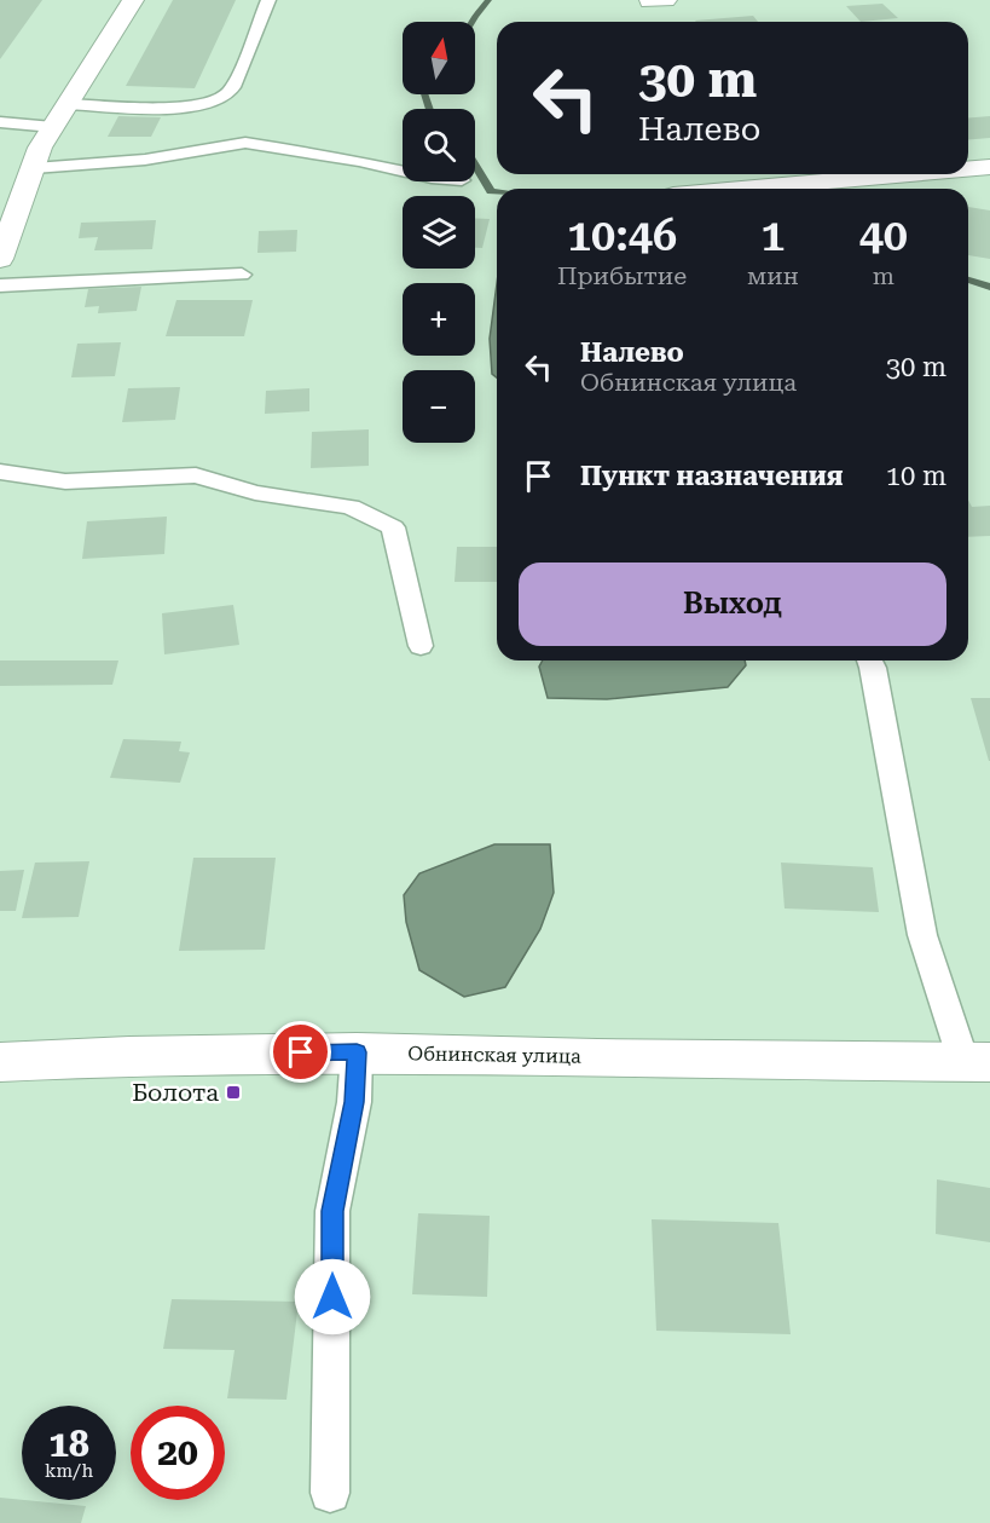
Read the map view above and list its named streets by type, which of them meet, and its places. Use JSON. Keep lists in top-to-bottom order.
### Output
{
  "streets": {
    "street": ["Обнинская улица"]
  },
  "places": {
    "transit": ["Болота"]
  },
  "north": "top",
  "page": {
    "map_buttons": ["+", "−"],
    "turn": ["30 m", "Налево"],
    "eta": [
      "10:46",
      "Прибытие",
      "1",
      "мин",
      "40",
      "m"
    ],
    "list": [
      {
        "name": "Налево",
        "note": "Обнинская улица",
        "value": "30 m"
      },
      {
        "name": "Пункт назначения",
        "value": "10 m"
      }
    ],
    "buttons": "Выход",
    "speed": "18 km/h",
    "limit": "20"
  }
}
